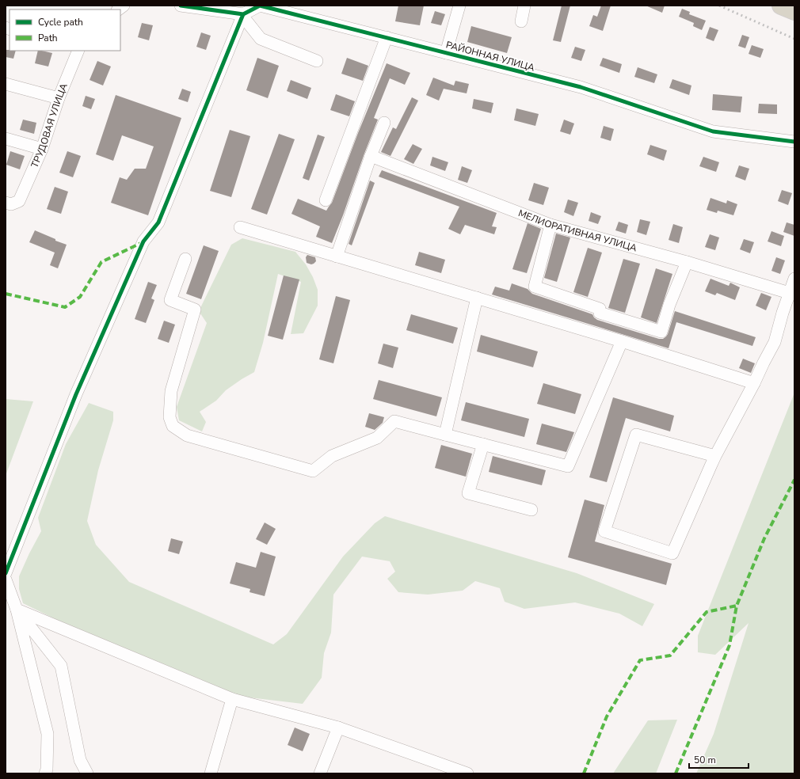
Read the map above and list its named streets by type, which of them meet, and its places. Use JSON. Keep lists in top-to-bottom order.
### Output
{
  "streets": {
    "street": ["РАЙОННАЯ УЛИЦА", "ТРУДОВАЯ УЛИЦА", "МЕЛИОРАТИВНАЯ УЛИЦА"]
  },
  "legend": ["Cycle path", "Path"],
  "scale_bar": "50 m"
}
